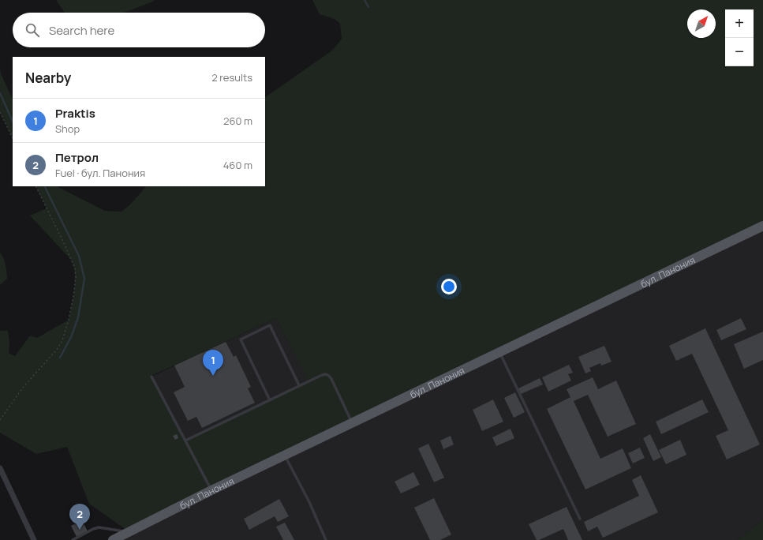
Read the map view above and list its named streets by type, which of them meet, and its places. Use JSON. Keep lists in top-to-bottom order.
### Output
{
  "streets": {
    "main road": ["бул. Панония"]
  },
  "north": "top right",
  "page": {
    "map_buttons": ["+", "−"],
    "search": "Search here",
    "heading": ["Nearby", "2 results"],
    "list": [
      {
        "mark": "1",
        "name": "Praktis",
        "note": "Shop",
        "value": "260 m"
      },
      {
        "mark": "2",
        "name": "Петрол",
        "note": "Fuel · бул. Панония",
        "value": "460 m"
      }
    ],
    "pins": ["1", "2"]
  }
}
